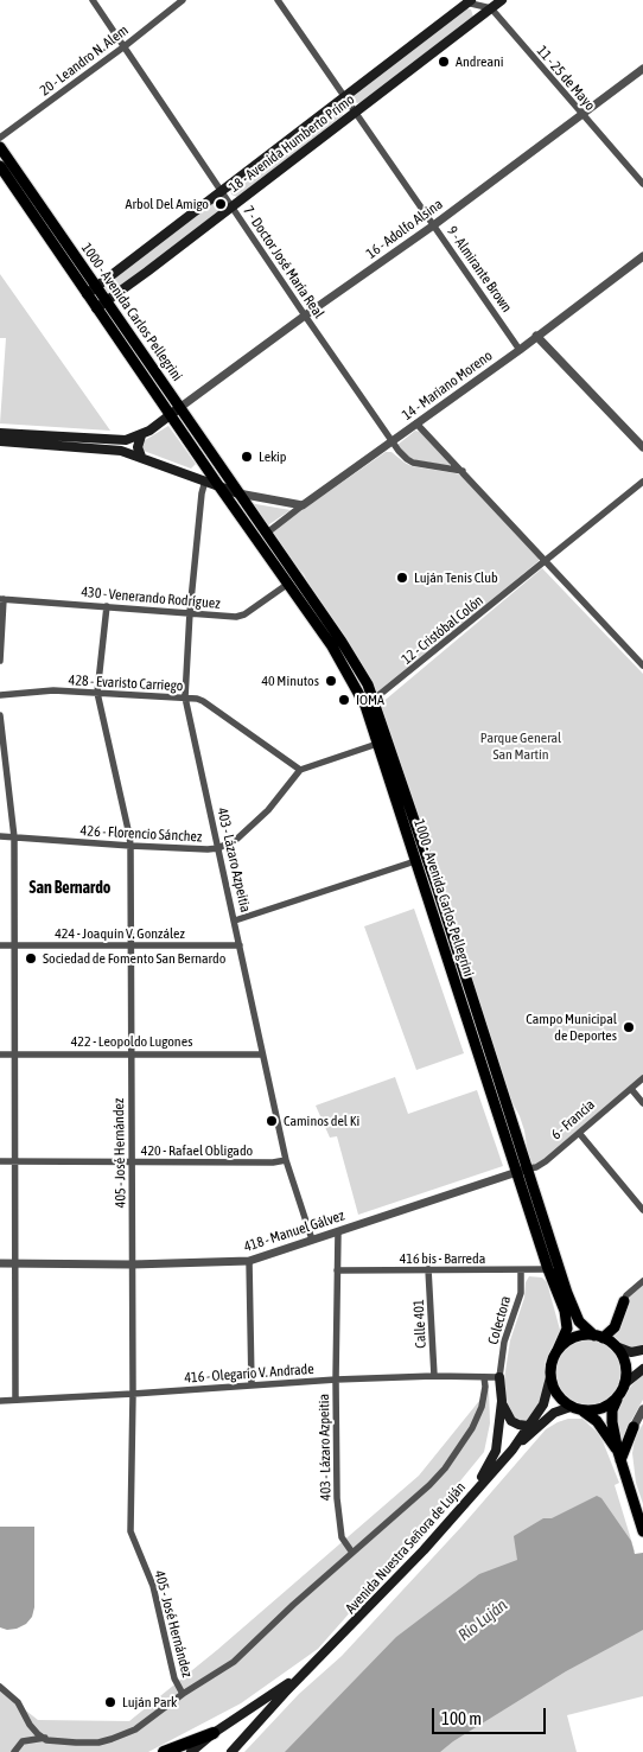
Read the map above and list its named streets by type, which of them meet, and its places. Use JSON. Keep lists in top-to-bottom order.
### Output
{
  "streets": {
    "main road": ["18 - Avenida Humberto Primo", "1000 - Avenida Carlos Pellegrini", "Avenida Nuestra Señora de Luján"],
    "street": [
      "20 - Leandro N. Alem",
      "11 - 25 de Mayo",
      "16 - Adolfo Alsina",
      "7 - Doctor José María Real",
      "9 - Almirante Brown",
      "14 - Mariano Moreno",
      "430 - Venerando Rodríguez",
      "12 - Cristóbal Colón",
      "428 - Evaristo Carriego",
      "426 - Florencio Sánchez",
      "403 - Lázaro Azpeitia",
      "424 - Joaquín V. González",
      "422 - Leopoldo Lugones",
      "6 - Francia",
      "420 - Rafael Obligado",
      "405 - José Hernández",
      "418 - Manuel Gálvez",
      "416 bis - Barreda",
      "Colectora",
      "Calle 401",
      "416 - Olegario V. Andrade"
    ]
  },
  "crossings": [
    ["20 - Leandro N. Alem", "7 - Doctor José María Real"],
    ["11 - 25 de Mayo", "18 - Avenida Humberto Primo"],
    ["11 - 25 de Mayo", "16 - Adolfo Alsina"],
    ["18 - Avenida Humberto Primo", "7 - Doctor José María Real"],
    ["18 - Avenida Humberto Primo", "9 - Almirante Brown"],
    ["18 - Avenida Humberto Primo", "1000 - Avenida Carlos Pellegrini"],
    ["16 - Adolfo Alsina", "7 - Doctor José María Real"],
    ["16 - Adolfo Alsina", "9 - Almirante Brown"],
    ["16 - Adolfo Alsina", "1000 - Avenida Carlos Pellegrini"],
    ["7 - Doctor José María Real", "14 - Mariano Moreno"],
    ["9 - Almirante Brown", "14 - Mariano Moreno"],
    ["1000 - Avenida Carlos Pellegrini", "14 - Mariano Moreno"],
    ["1000 - Avenida Carlos Pellegrini", "430 - Venerando Rodríguez"],
    ["1000 - Avenida Carlos Pellegrini", "12 - Cristóbal Colón"],
    ["1000 - Avenida Carlos Pellegrini", "6 - Francia"],
    ["1000 - Avenida Carlos Pellegrini", "418 - Manuel Gálvez"],
    ["1000 - Avenida Carlos Pellegrini", "416 bis - Barreda"],
    ["1000 - Avenida Carlos Pellegrini", "Avenida Nuestra Señora de Luján"],
    ["430 - Venerando Rodríguez", "403 - Lázaro Azpeitia"],
    ["430 - Venerando Rodríguez", "405 - José Hernández"],
    ["428 - Evaristo Carriego", "426 - Florencio Sánchez"],
    ["428 - Evaristo Carriego", "403 - Lázaro Azpeitia"],
    ["428 - Evaristo Carriego", "405 - José Hernández"],
    ["426 - Florencio Sánchez", "403 - Lázaro Azpeitia"],
    ["426 - Florencio Sánchez", "405 - José Hernández"],
    ["403 - Lázaro Azpeitia", "424 - Joaquín V. González"],
    ["403 - Lázaro Azpeitia", "422 - Leopoldo Lugones"],
    ["403 - Lázaro Azpeitia", "420 - Rafael Obligado"],
    ["403 - Lázaro Azpeitia", "418 - Manuel Gálvez"],
    ["403 - Lázaro Azpeitia", "416 bis - Barreda"],
    ["403 - Lázaro Azpeitia", "416 - Olegario V. Andrade"],
    ["424 - Joaquín V. González", "405 - José Hernández"],
    ["422 - Leopoldo Lugones", "405 - José Hernández"],
    ["6 - Francia", "418 - Manuel Gálvez"],
    ["420 - Rafael Obligado", "405 - José Hernández"],
    ["405 - José Hernández", "418 - Manuel Gálvez"],
    ["405 - José Hernández", "416 - Olegario V. Andrade"],
    ["416 bis - Barreda", "Colectora"],
    ["416 bis - Barreda", "Calle 401"],
    ["Colectora", "416 - Olegario V. Andrade"],
    ["Calle 401", "416 - Olegario V. Andrade"]
  ],
  "districts": ["San Bernardo"],
  "water": ["Río Luján"],
  "parks": ["Parque General San Martín"],
  "places": [
    "Andreani",
    "Arbol Del Amigo",
    "Lekip",
    "Luján Tenis Club",
    "40 Minutos",
    "IOMA",
    "Sociedad de Fomento San Bernardo",
    "Campo Municipal de Deportes",
    "Caminos del Ki",
    "Luján Park"
  ],
  "scale_bar": "100 m"
}
